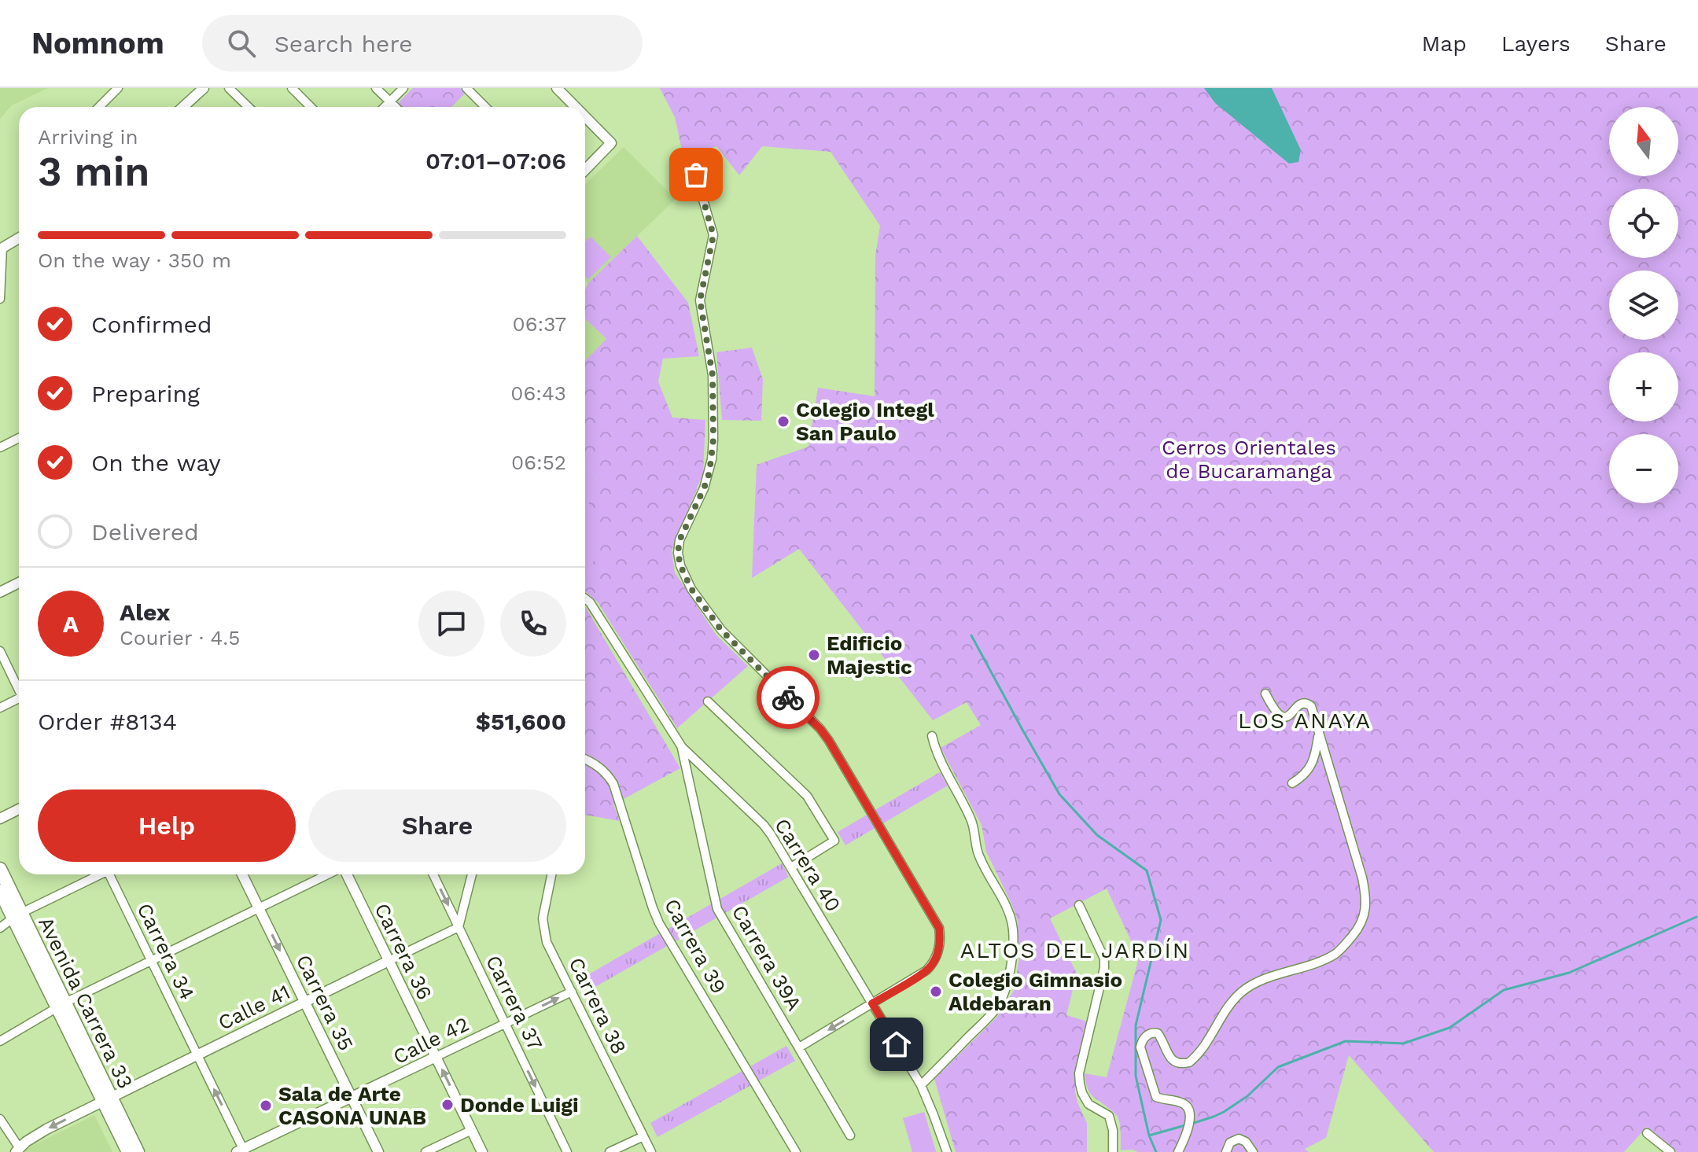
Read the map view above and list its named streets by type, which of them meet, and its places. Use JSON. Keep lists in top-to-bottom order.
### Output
{
  "streets": {
    "main road": ["Avenida Carrera 33"],
    "street": [
      "Carrera 40",
      "Carrera 39",
      "Carrera 34",
      "Carrera 36",
      "Carrera 39A",
      "Carrera 35",
      "Carrera 37",
      "Carrera 38",
      "Calle 41",
      "Calle 42"
    ]
  },
  "crossings": [
    ["Carrera 40", "Carrera 39A"],
    ["Carrera 34", "Calle 41"],
    ["Carrera 34", "Calle 42"],
    ["Carrera 36", "Calle 41"],
    ["Carrera 36", "Calle 42"],
    ["Avenida Carrera 33", "Calle 41"],
    ["Carrera 35", "Calle 41"],
    ["Carrera 35", "Calle 42"],
    ["Carrera 37", "Calle 41"],
    ["Carrera 37", "Calle 42"],
    ["Carrera 38", "Calle 42"]
  ],
  "one_way": ["Carrera 37"],
  "districts": ["LOS ANAYA", "ALTOS DEL JARDÍN"],
  "parks": ["Cerros Orientales de Bucaramanga"],
  "places": [
    "Colegio Integl San Paulo",
    "Edificio Majestic",
    "Colegio Gimnasio Aldebaran",
    "Donde Luigi",
    "Sala de Arte CASONA UNAB"
  ],
  "north": "top",
  "page": {
    "header": "Nomnom",
    "search": "Search here",
    "nav": ["Map", "Layers", "Share"],
    "map_buttons": ["+", "−"],
    "heading": ["3 min", "Arriving in", "07:01–07:06"],
    "panel": [
      "Alex",
      "Courier · 4.5",
      "Order #8134",
      "$51,600"
    ],
    "bar": "On the way · 350 m",
    "list": [
      ["Confirmed", "06:37"],
      ["Preparing", "06:43"],
      ["On the way", "06:52"],
      "Delivered"
    ],
    "round": "A",
    "buttons": ["Help", "Share"]
  }
}
